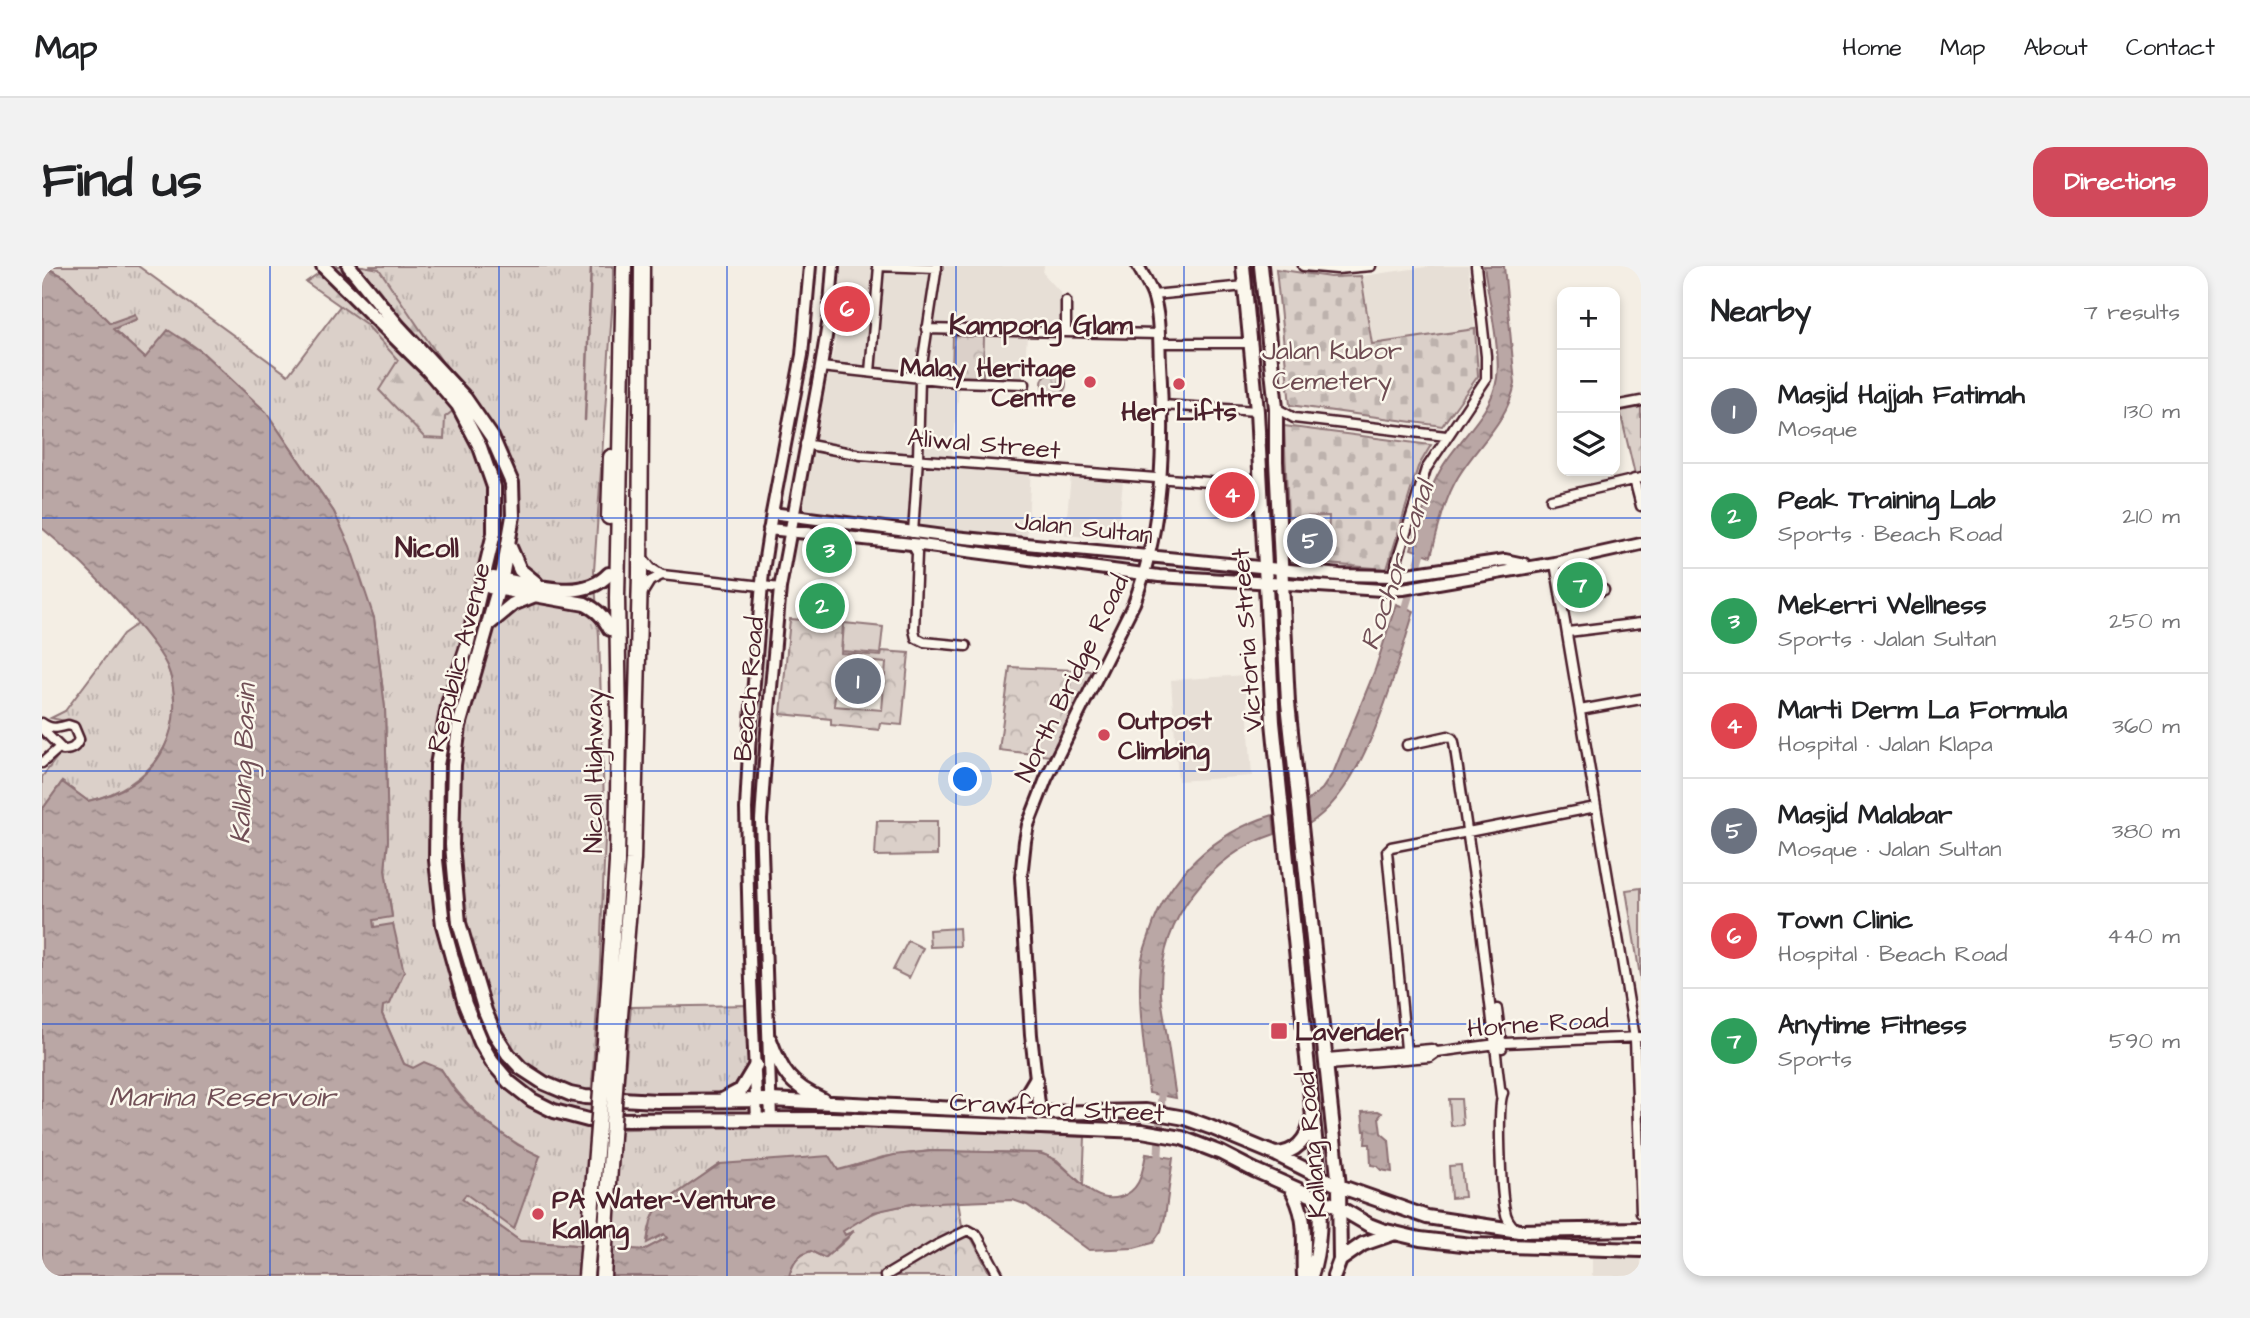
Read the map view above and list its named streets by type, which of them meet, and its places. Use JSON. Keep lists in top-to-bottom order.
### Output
{
  "streets": {
    "highway": ["Nicoll Highway"],
    "main road": [
      "Jalan Sultan",
      "Victoria Street",
      "Republic Avenue",
      "North Bridge Road",
      "Beach Road",
      "Crawford Street",
      "Kallang Road"
    ],
    "street": ["Aliwal Street", "Horne Road"]
  },
  "crossings": [
    ["Aliwal Street", "Victoria Street"],
    ["Aliwal Street", "North Bridge Road"],
    ["Aliwal Street", "Beach Road"],
    ["Jalan Sultan", "Victoria Street"],
    ["Jalan Sultan", "North Bridge Road"],
    ["Jalan Sultan", "Beach Road"],
    ["Victoria Street", "Kallang Road"],
    ["Republic Avenue", "Beach Road"],
    ["Republic Avenue", "Crawford Street"],
    ["North Bridge Road", "Crawford Street"],
    ["Beach Road", "Crawford Street"],
    ["Horne Road", "Kallang Road"],
    ["Crawford Street", "Kallang Road"]
  ],
  "districts": ["Kampong Glam", "Nicoll"],
  "water": ["Rochor Canal", "Kallang Basin", "Marina Reservoir"],
  "parks": ["Jalan Kubor Cemetery"],
  "places": {
    "other": [
      "Malay Heritage Centre",
      "Her Lifts",
      "Outpost Climbing",
      "PA Water-Venture Kallang"
    ],
    "transit": ["Lavender"]
  },
  "page": {
    "header": "Map",
    "nav": [
      "Home",
      "Map",
      "About",
      "Contact"
    ],
    "buttons": "Directions",
    "title": "Find us",
    "heading": ["Nearby", "7 results"],
    "pins": [
      "6",
      "4",
      "5",
      "3",
      "7",
      "2",
      "1"
    ],
    "map_buttons": ["+", "−"],
    "list": [
      {
        "mark": "1",
        "name": "Masjid Hajjah Fatimah",
        "note": "Mosque",
        "value": "130 m"
      },
      {
        "mark": "2",
        "name": "Peak Training Lab",
        "note": "Sports · Beach Road",
        "value": "210 m"
      },
      {
        "mark": "3",
        "name": "Mekerri Wellness",
        "note": "Sports · Jalan Sultan",
        "value": "250 m"
      },
      {
        "mark": "4",
        "name": "Marti Derm La Formula",
        "note": "Hospital · Jalan Klapa",
        "value": "360 m"
      },
      {
        "mark": "5",
        "name": "Masjid Malabar",
        "note": "Mosque · Jalan Sultan",
        "value": "380 m"
      },
      {
        "mark": "6",
        "name": "Town Clinic",
        "note": "Hospital · Beach Road",
        "value": "440 m"
      },
      {
        "mark": "7",
        "name": "Anytime Fitness",
        "note": "Sports",
        "value": "590 m"
      }
    ]
  }
}
